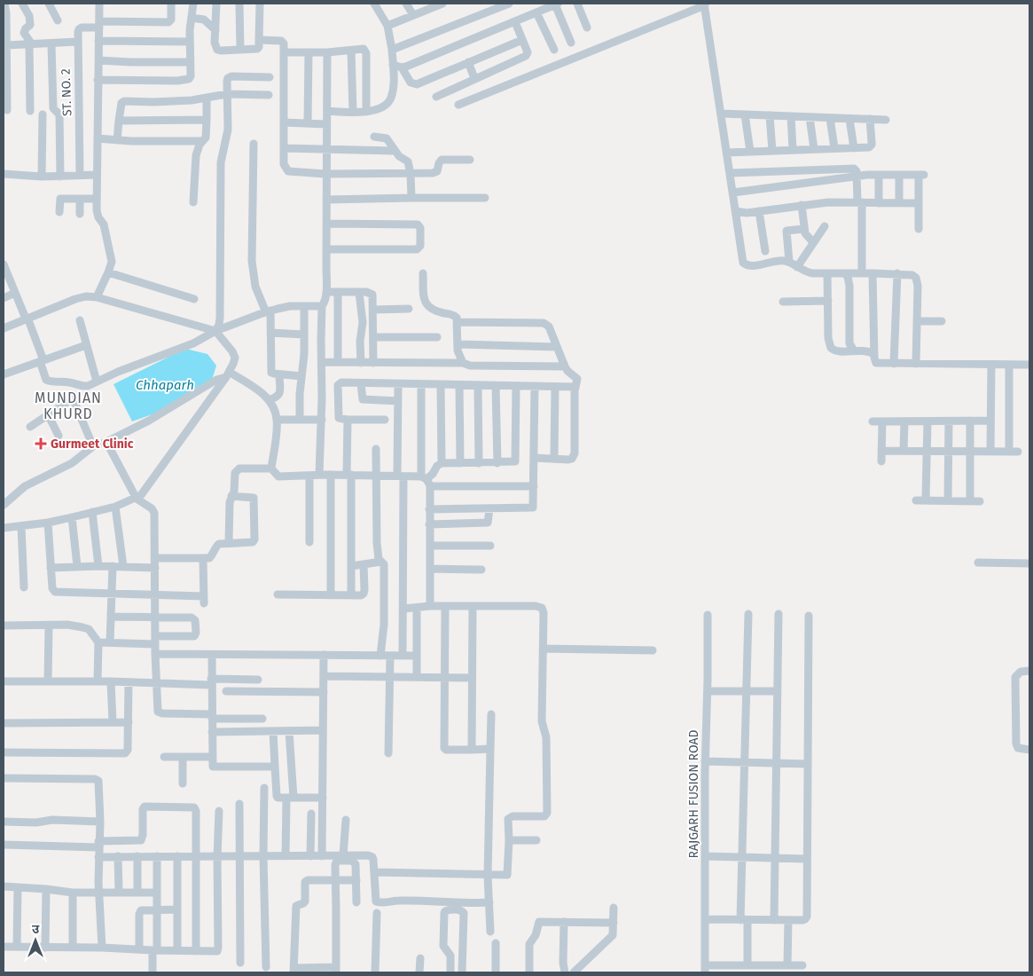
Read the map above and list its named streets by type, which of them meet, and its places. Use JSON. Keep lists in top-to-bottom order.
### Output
{
  "streets": {
    "street": ["ST. NO. 2", "RAJGARH FUSION ROAD"]
  },
  "districts": ["MUNDIAN KHURD"],
  "water": ["Chhaparh"],
  "places": {
    "health": ["Gurmeet Clinic"]
  },
  "north": "top"
}
